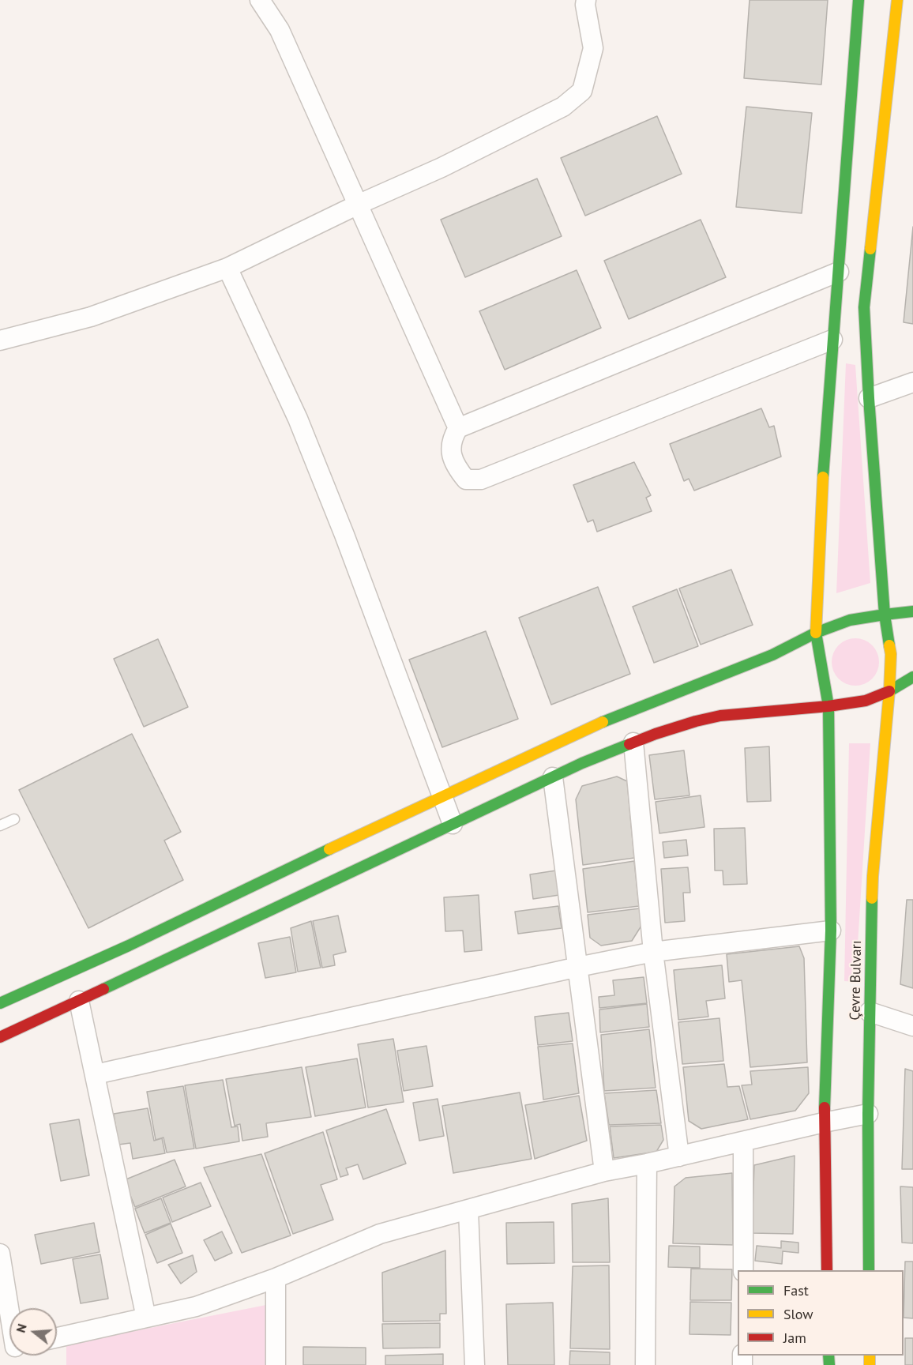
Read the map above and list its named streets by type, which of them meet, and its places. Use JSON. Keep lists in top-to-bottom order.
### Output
{
  "streets": {
    "main road": ["Çevre Bulvarı"]
  },
  "legend": ["Fast", "Slow", "Jam"],
  "north": "left"
}
